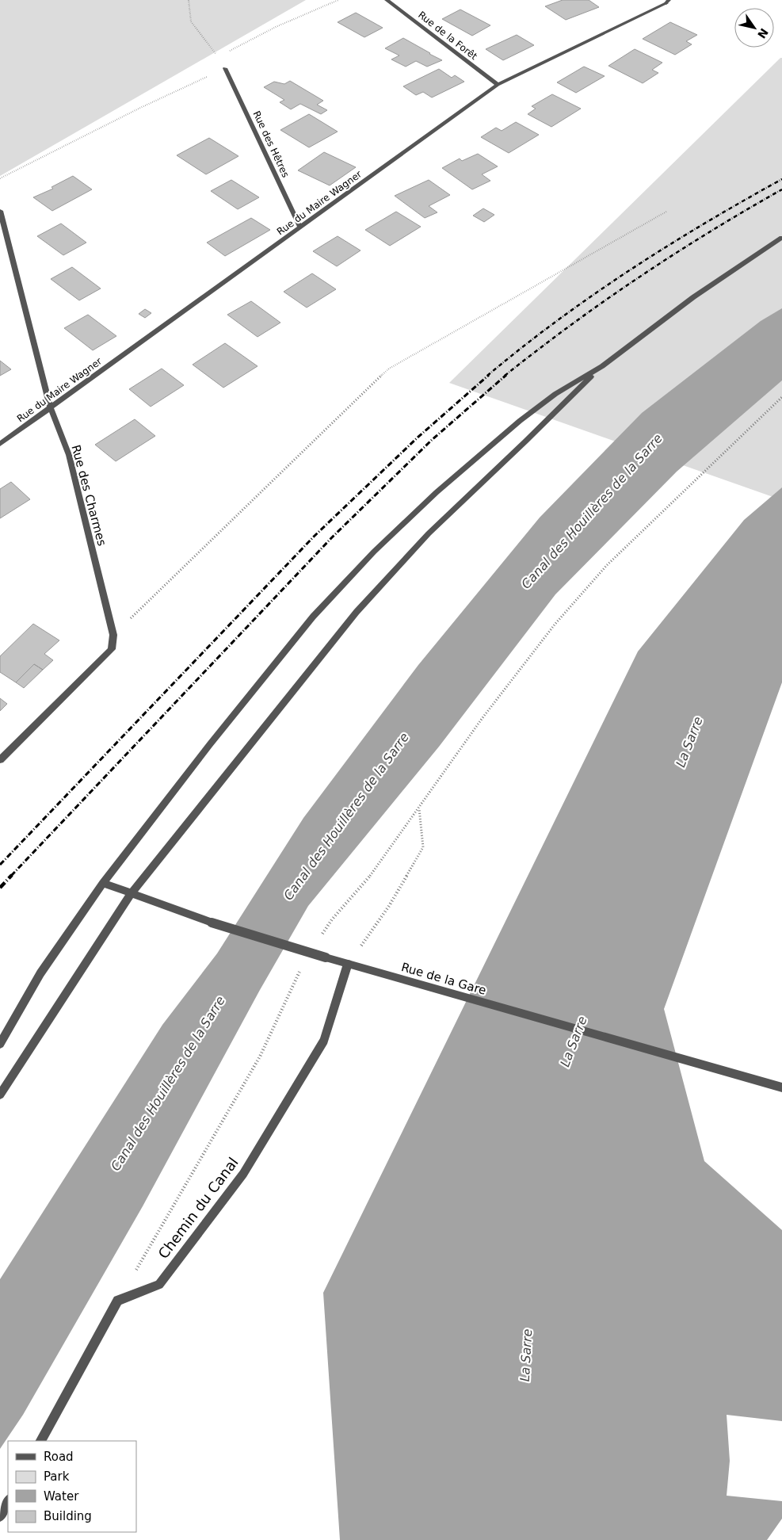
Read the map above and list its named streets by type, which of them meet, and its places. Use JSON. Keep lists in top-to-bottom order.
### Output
{
  "streets": {
    "street": [
      "Rue de la Forêt",
      "Rue des Hêtres",
      "Rue du Maire Wagner",
      "Rue des Charmes",
      "Rue de la Gare",
      "Chemin du Canal"
    ]
  },
  "crossings": [
    ["Rue de la Forêt", "Rue du Maire Wagner"],
    ["Rue des Hêtres", "Rue du Maire Wagner"],
    ["Rue du Maire Wagner", "Rue des Charmes"],
    ["Rue de la Gare", "Chemin du Canal"]
  ],
  "water": ["Canal des Houillères de la Sarre", "La Sarre"],
  "legend": [
    "Road",
    "Park",
    "Water",
    "Building"
  ],
  "north": "bottom right"
}
